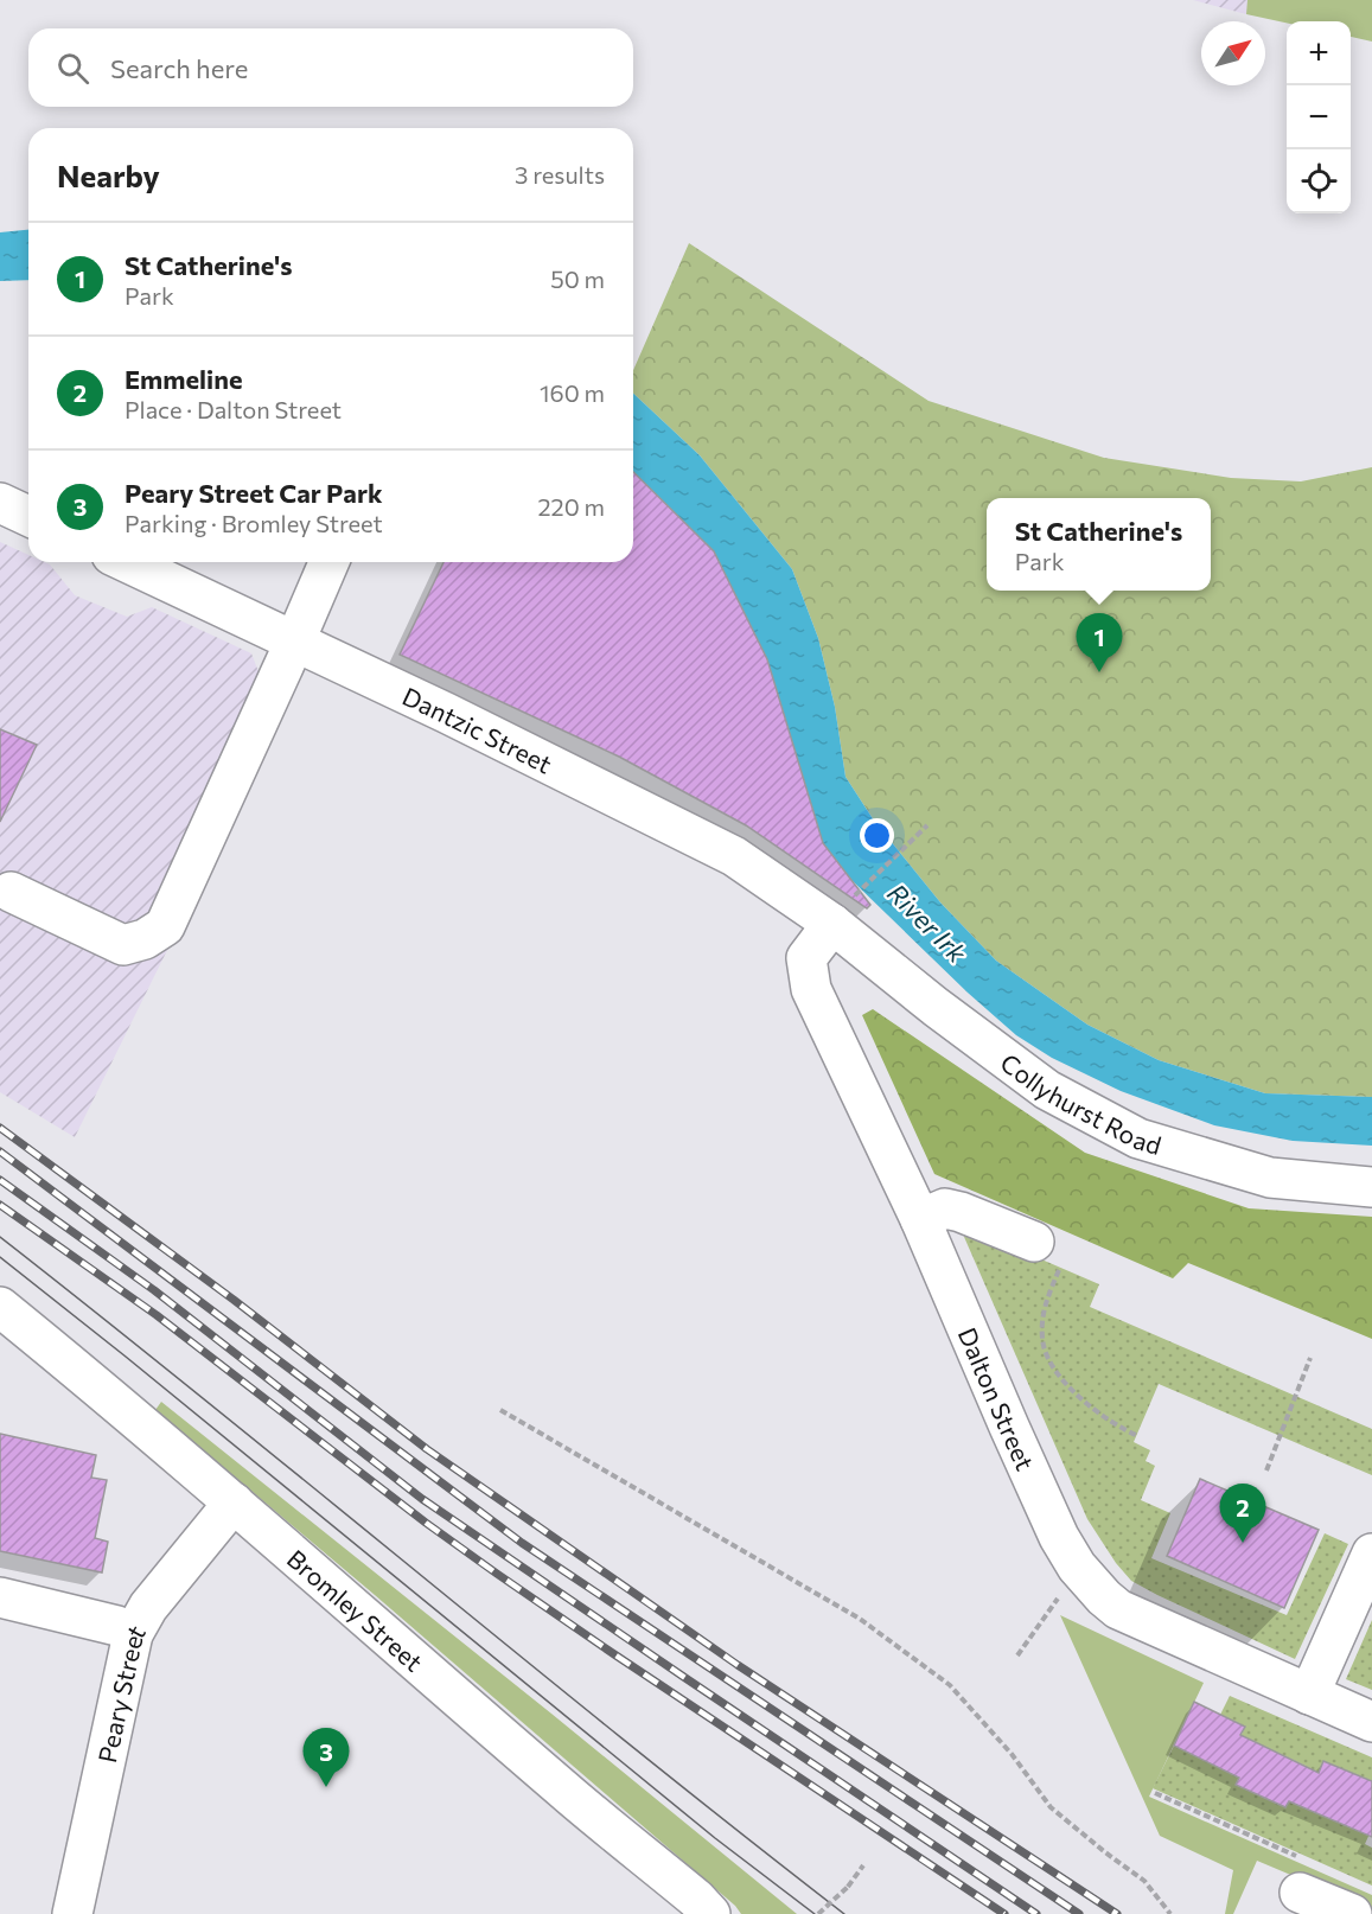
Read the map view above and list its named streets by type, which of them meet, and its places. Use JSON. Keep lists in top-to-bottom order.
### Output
{
  "streets": {
    "street": [
      "Dantzic Street",
      "Collyhurst Road",
      "Dalton Street",
      "Bromley Street",
      "Peary Street"
    ]
  },
  "crossings": [
    ["Dantzic Street", "Collyhurst Road"],
    ["Dantzic Street", "Dalton Street"],
    ["Collyhurst Road", "Dalton Street"],
    ["Bromley Street", "Peary Street"]
  ],
  "water": ["River Irk"],
  "north": "top right",
  "page": {
    "map_buttons": ["+", "−"],
    "search": "Search here",
    "heading": ["Nearby", "3 results"],
    "list": [
      {
        "mark": "1",
        "name": "St Catherine's",
        "note": "Park",
        "value": "50 m"
      },
      {
        "mark": "2",
        "name": "Emmeline",
        "note": "Place · Dalton Street",
        "value": "160 m"
      },
      {
        "mark": "3",
        "name": "Peary Street Car Park",
        "note": "Parking · Bromley Street",
        "value": "220 m"
      }
    ],
    "popup": ["St Catherine's", "Park"],
    "pins": ["1", "2", "3"]
  }
}
